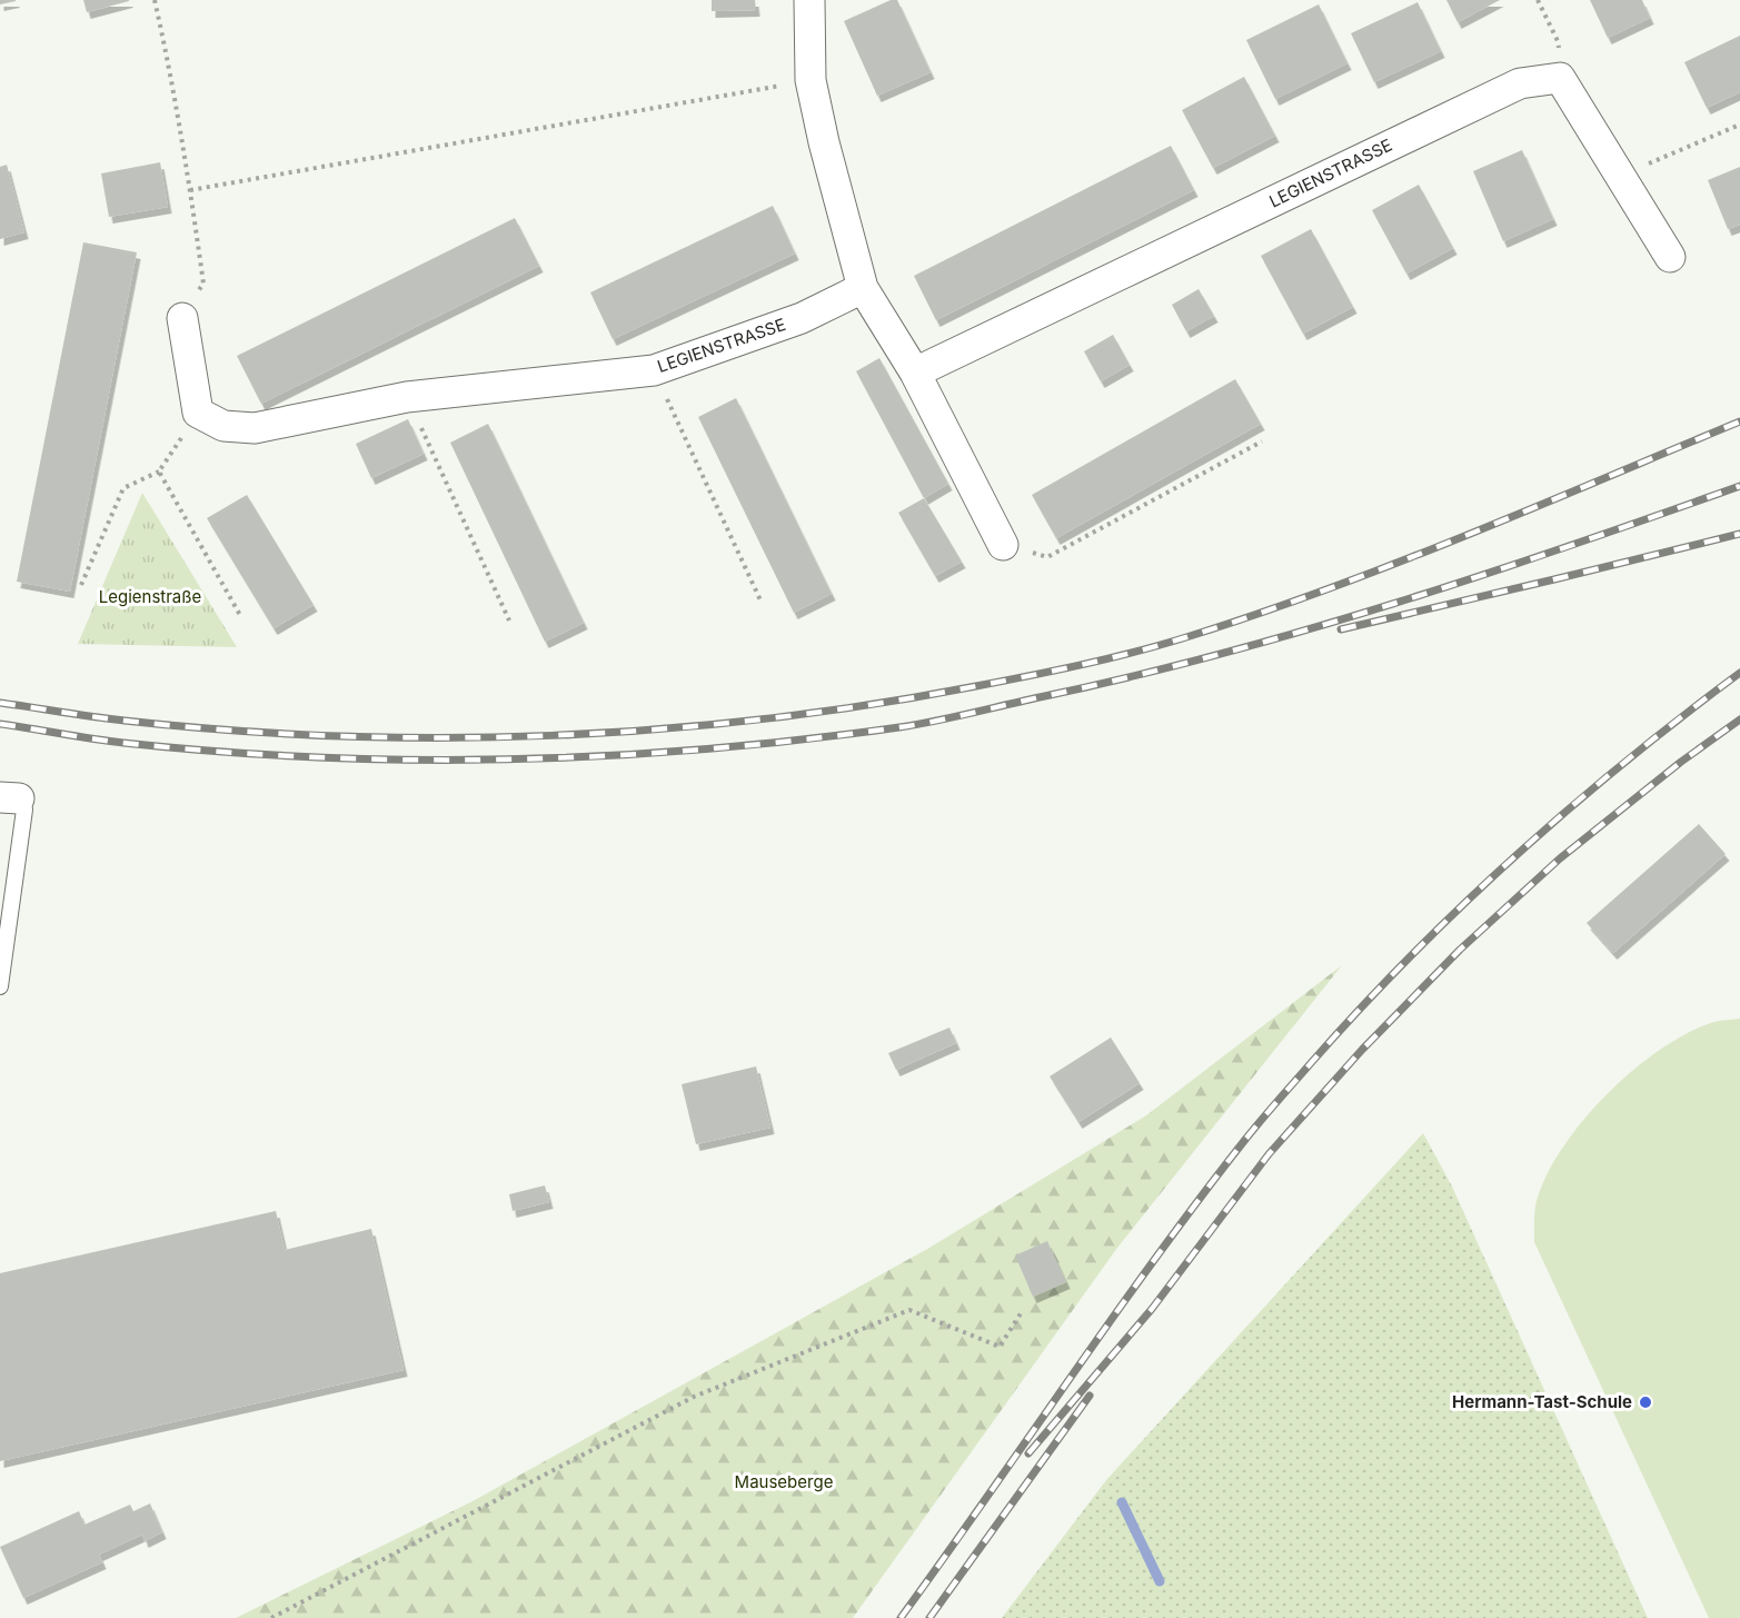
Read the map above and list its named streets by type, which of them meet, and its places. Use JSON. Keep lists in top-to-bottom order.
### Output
{
  "streets": {
    "street": ["LEGIENSTRASSE"]
  },
  "parks": ["Legienstraße", "Mauseberge"],
  "places": ["Hermann-Tast-Schule"]
}
